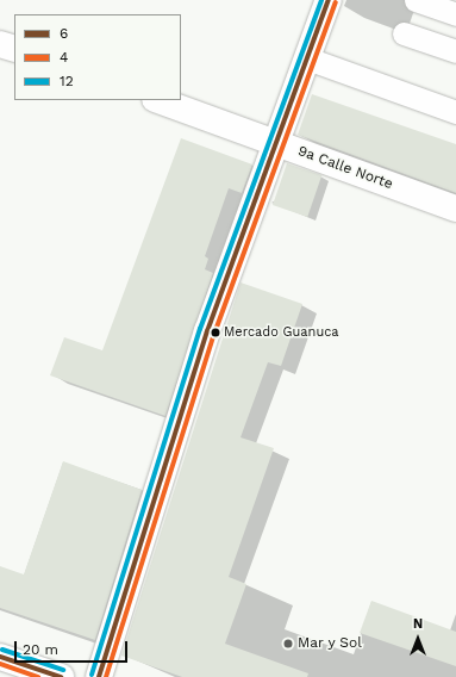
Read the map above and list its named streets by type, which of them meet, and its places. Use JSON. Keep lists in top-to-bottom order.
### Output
{
  "streets": {
    "street": ["9a Calle Norte"]
  },
  "places": ["Mercado Guanuca", "Mar y Sol"],
  "lines": ["transit line 6", "transit line 12", "transit line 4"],
  "legend": ["6", "4", "12"],
  "scale_bar": "20 m",
  "north": "top"
}
